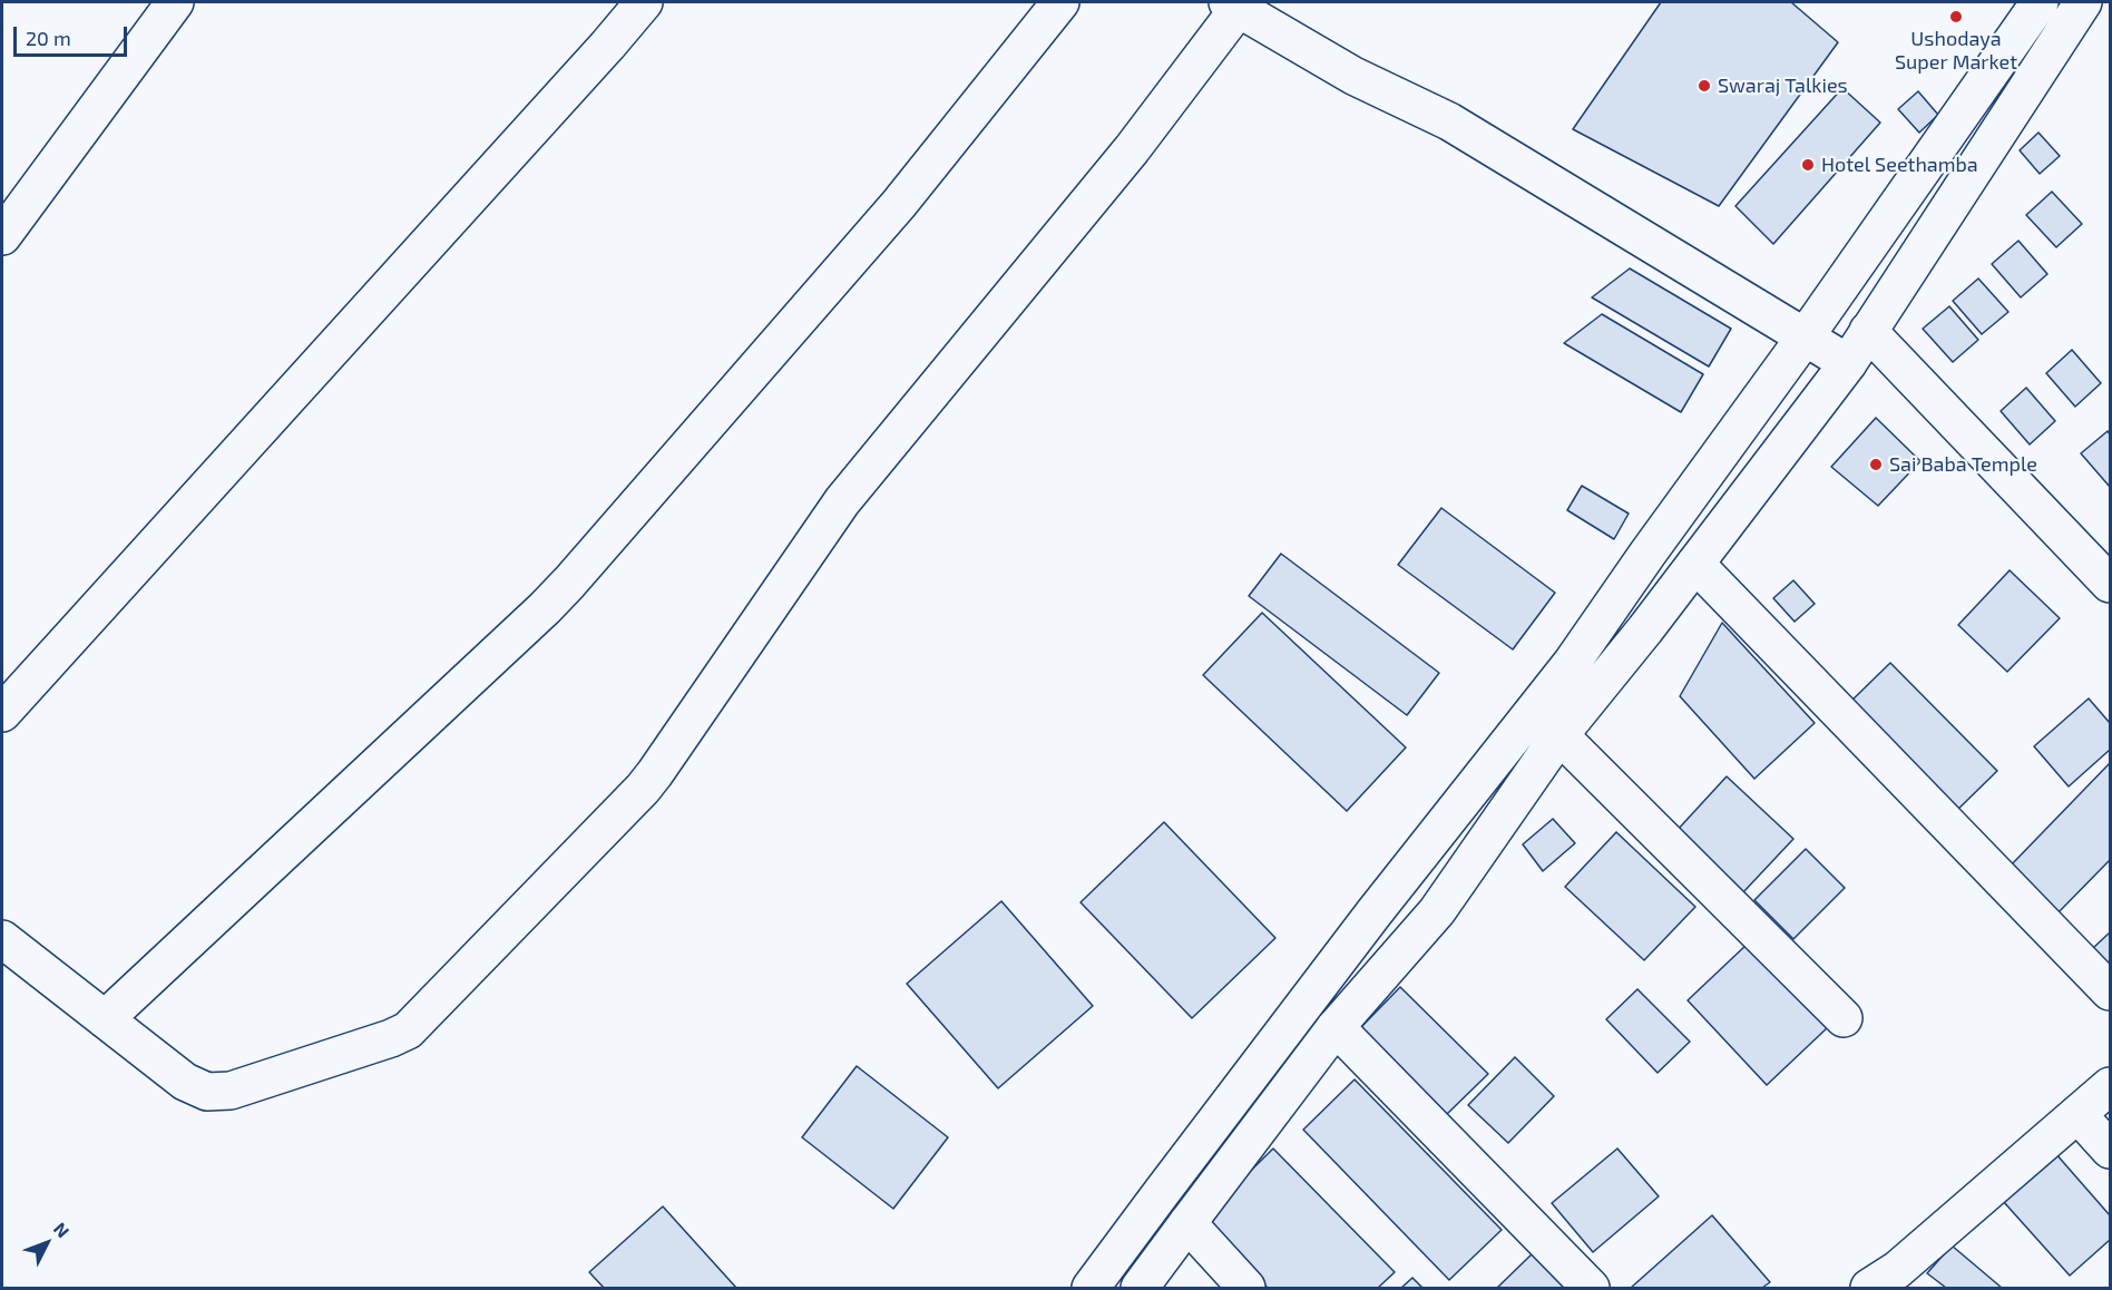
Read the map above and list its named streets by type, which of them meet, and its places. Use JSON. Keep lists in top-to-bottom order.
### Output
{
  "places": [
    "Ushodaya Super Market",
    "Swaraj Talkies",
    "Hotel Seethamba",
    "Sai Baba Temple"
  ],
  "scale_bar": "20 m",
  "north": "top right"
}
